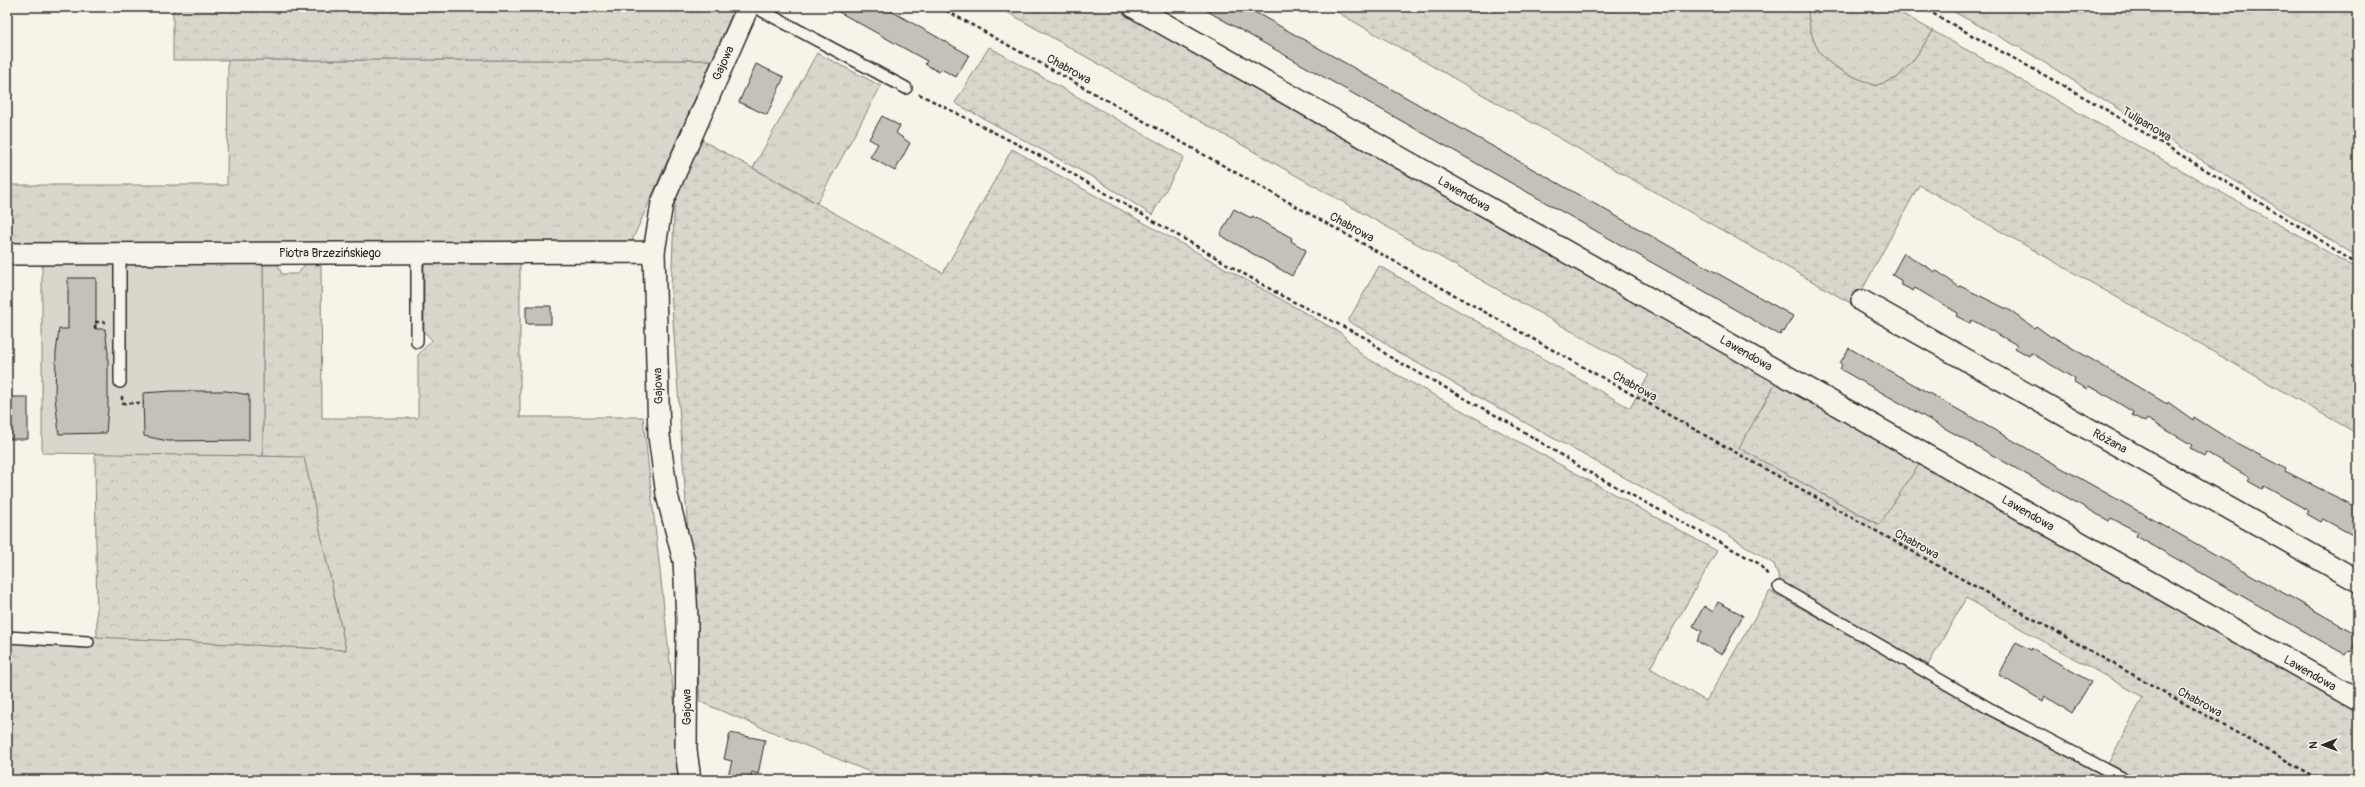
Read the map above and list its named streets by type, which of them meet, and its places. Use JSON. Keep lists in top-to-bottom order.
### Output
{
  "streets": {
    "street": [
      "Gajowa",
      "Lawendowa",
      "Piotra Brzezińskiego",
      "Różana"
    ],
    "path": ["Chabrowa", "Tulipanowa"]
  },
  "crossings": [
    ["Gajowa", "Piotra Brzezińskiego"]
  ],
  "north": "left"
}
